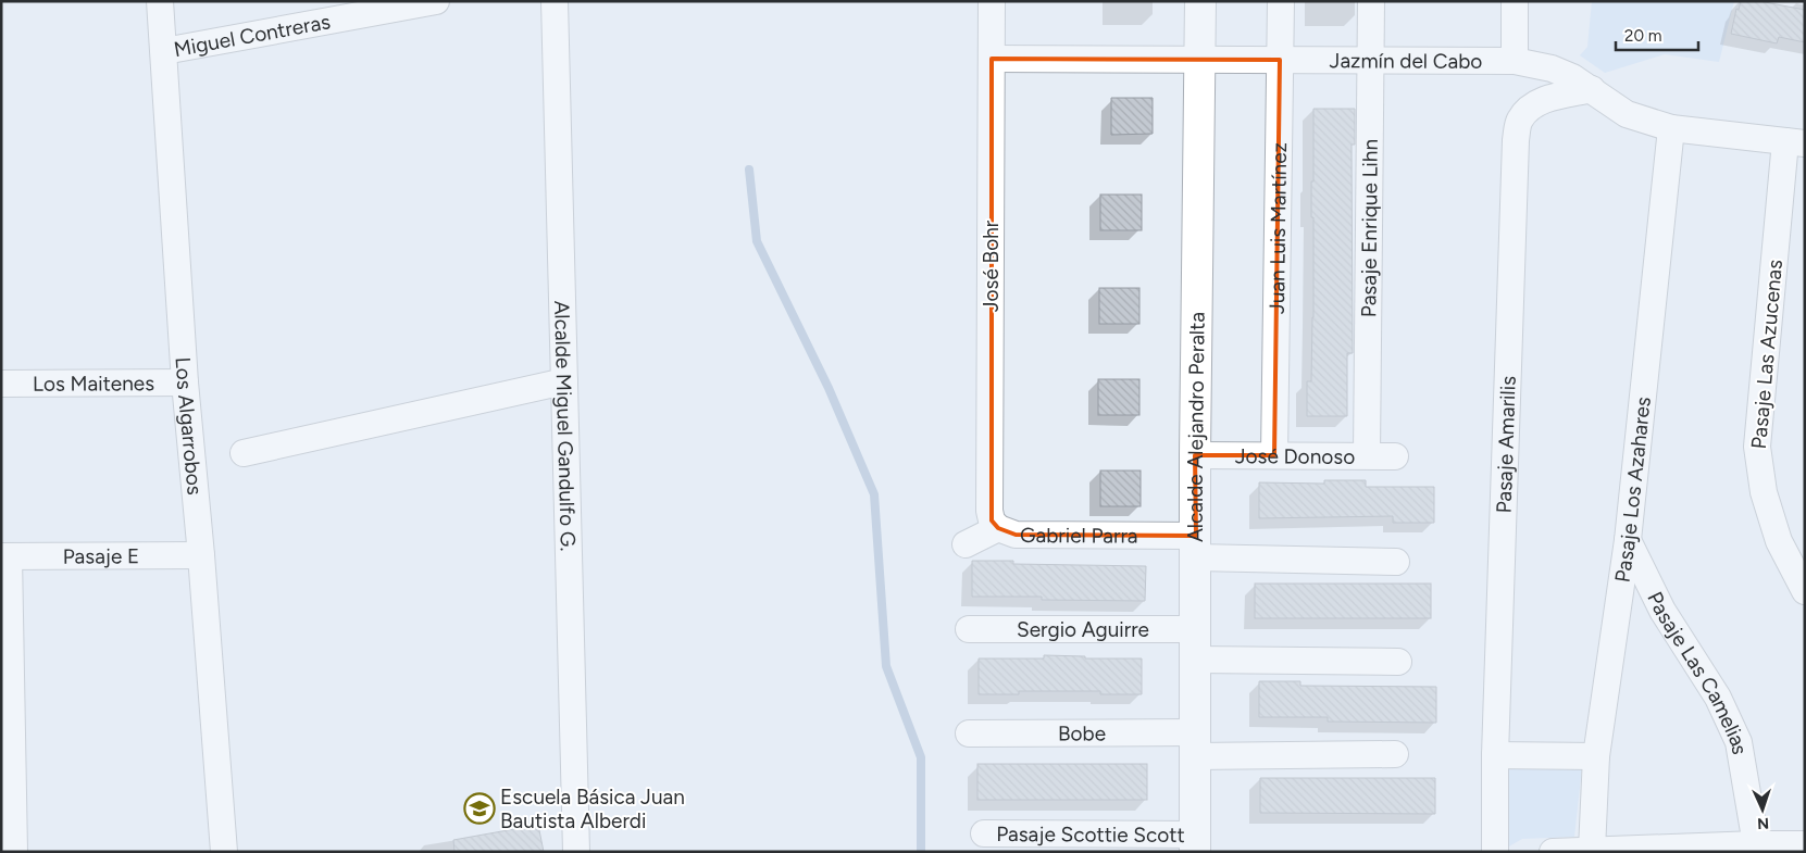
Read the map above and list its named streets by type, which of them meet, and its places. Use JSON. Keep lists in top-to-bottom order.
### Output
{
  "streets": {
    "street": [
      "Miguel Contreras",
      "Jazmín del Cabo",
      "Juan Luis Martínez",
      "Pasaje Enrique Lihn",
      "José Bohr",
      "Pasaje Las Azucenas",
      "Los Maitenes",
      "Alcalde Alejandro Peralta",
      "Los Algarrobos",
      "Alcalde Miguel Gandulfo G.",
      "Pasaje Amarilis",
      "José Donoso",
      "Pasaje Los Azahares",
      "Gabriel Parra",
      "Pasaje E",
      "Sergio Aguirre",
      "Pasaje Las Camelias",
      "Bobe",
      "Pasaje Scottie Scott"
    ]
  },
  "crossings": [
    ["Miguel Contreras", "Los Algarrobos"],
    ["Jazmín del Cabo", "Juan Luis Martínez"],
    ["Jazmín del Cabo", "Pasaje Enrique Lihn"],
    ["Jazmín del Cabo", "José Bohr"],
    ["Jazmín del Cabo", "Pasaje Las Azucenas"],
    ["Jazmín del Cabo", "Alcalde Alejandro Peralta"],
    ["Jazmín del Cabo", "Pasaje Amarilis"],
    ["Jazmín del Cabo", "Pasaje Los Azahares"],
    ["Juan Luis Martínez", "José Donoso"],
    ["Pasaje Enrique Lihn", "José Donoso"],
    ["José Bohr", "Gabriel Parra"],
    ["Los Maitenes", "Los Algarrobos"],
    ["Alcalde Alejandro Peralta", "José Donoso"],
    ["Alcalde Alejandro Peralta", "Gabriel Parra"],
    ["Alcalde Alejandro Peralta", "Sergio Aguirre"],
    ["Alcalde Alejandro Peralta", "Bobe"],
    ["Alcalde Alejandro Peralta", "Pasaje Scottie Scott"],
    ["Los Algarrobos", "Pasaje E"],
    ["Pasaje Los Azahares", "Pasaje Las Camelias"]
  ],
  "places": {
    "school or university": ["Escuela Básica Juan Bautista Alberdi"]
  },
  "scale_bar": "20 m",
  "north": "bottom"
}
